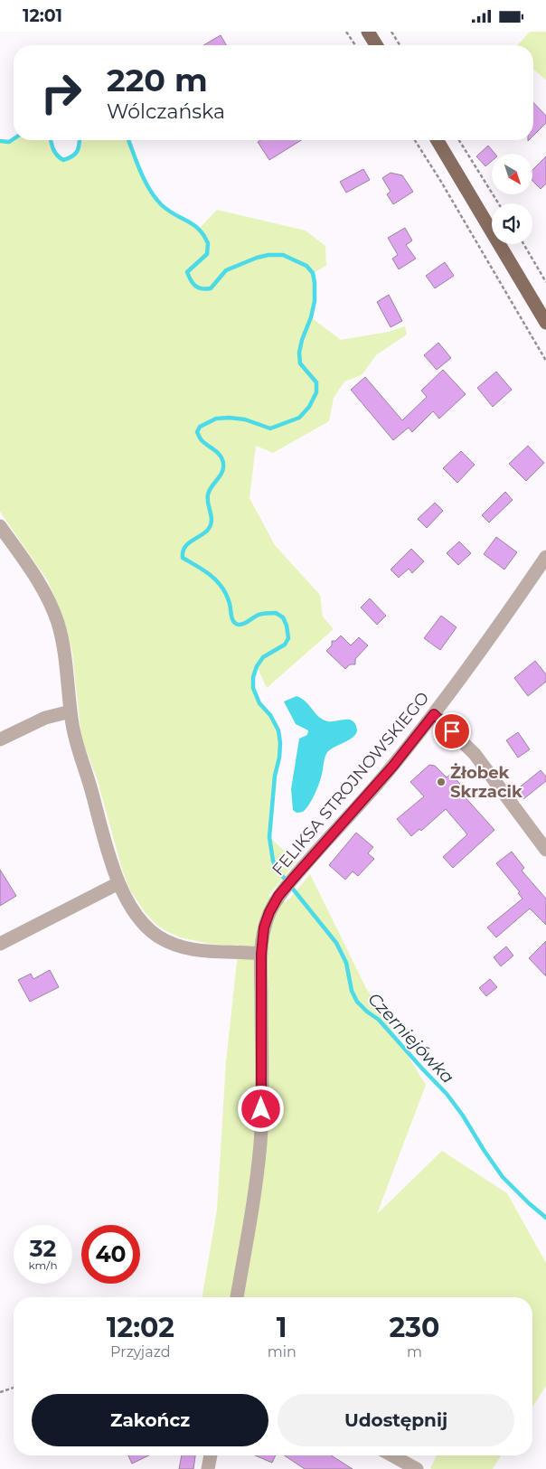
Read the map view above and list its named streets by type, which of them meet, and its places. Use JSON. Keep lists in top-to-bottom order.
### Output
{
  "streets": {
    "street": ["FELIKSA STROJNOWSKIEGO"]
  },
  "water": ["Czerniejówka"],
  "places": ["Żłobek Skrzacik"],
  "north": "bottom right",
  "page": {
    "status": "12:01",
    "turn": ["220 m", "Wólczańska"],
    "speed": "32 km/h",
    "limit": "40",
    "eta": [
      "12:02",
      "Przyjazd",
      "1",
      "min",
      "230",
      "m"
    ],
    "buttons": ["Zakończ", "Udostępnij"]
  }
}
